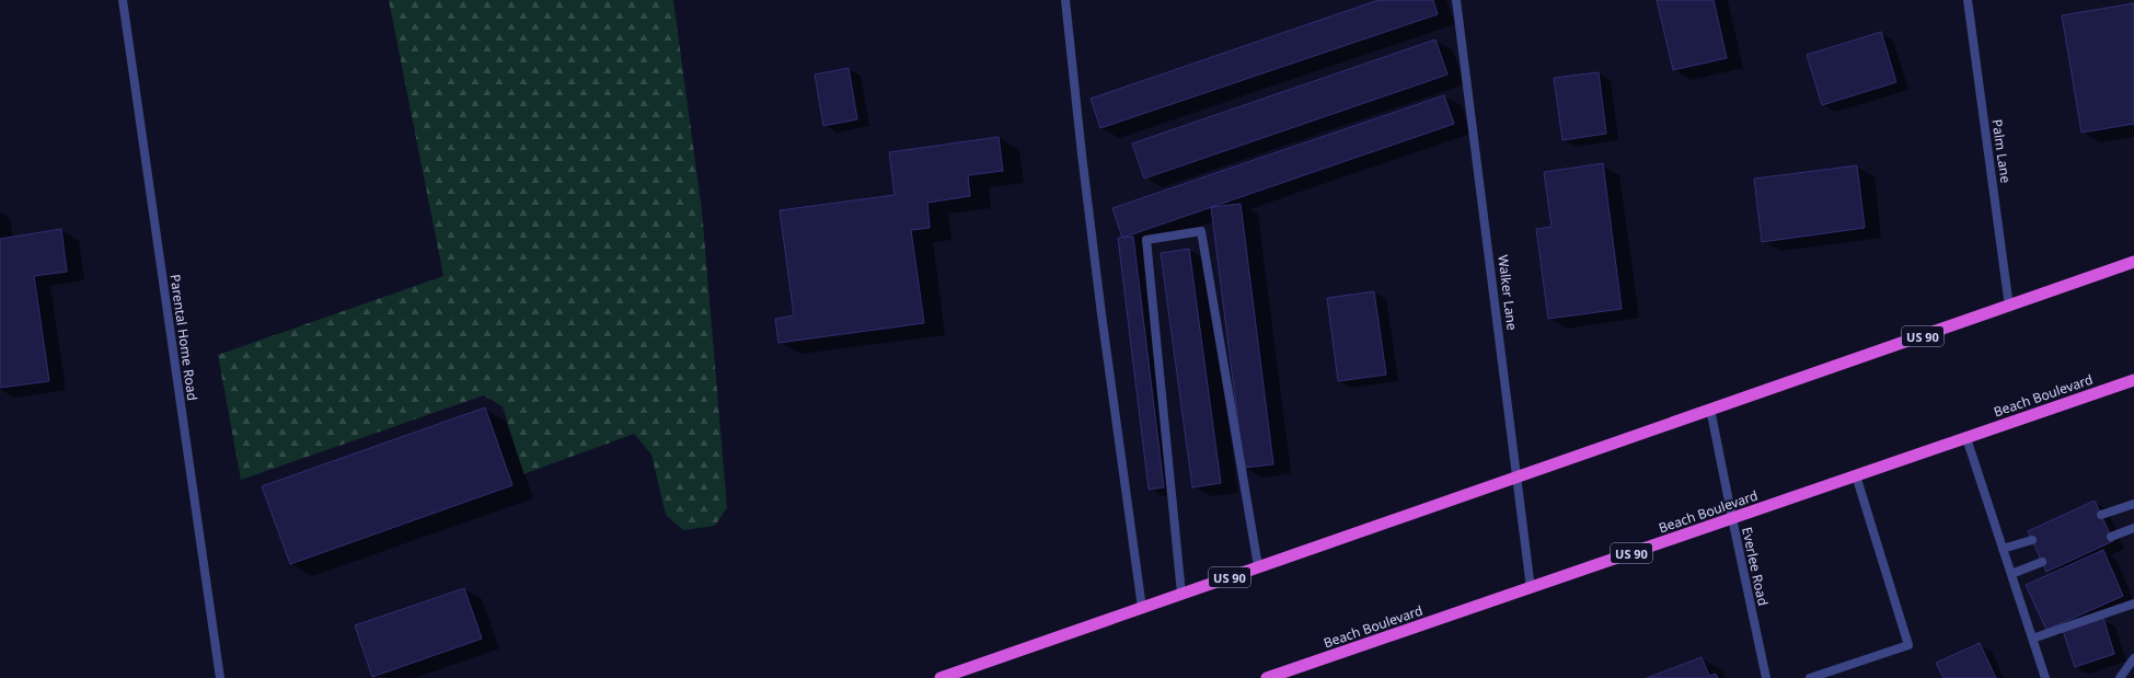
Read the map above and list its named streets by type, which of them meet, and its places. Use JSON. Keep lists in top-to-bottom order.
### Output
{
  "streets": {
    "highway": ["US 90", "Beach Boulevard"],
    "street": [
      "Palm Lane",
      "Walker Lane",
      "Parental Home Road",
      "Everlee Road"
    ]
  },
  "crossings": [
    ["Palm Lane", "US 90"],
    ["Walker Lane", "US 90"],
    ["Walker Lane", "Beach Boulevard"],
    ["US 90", "Everlee Road"],
    ["Beach Boulevard", "Everlee Road"]
  ]
}
